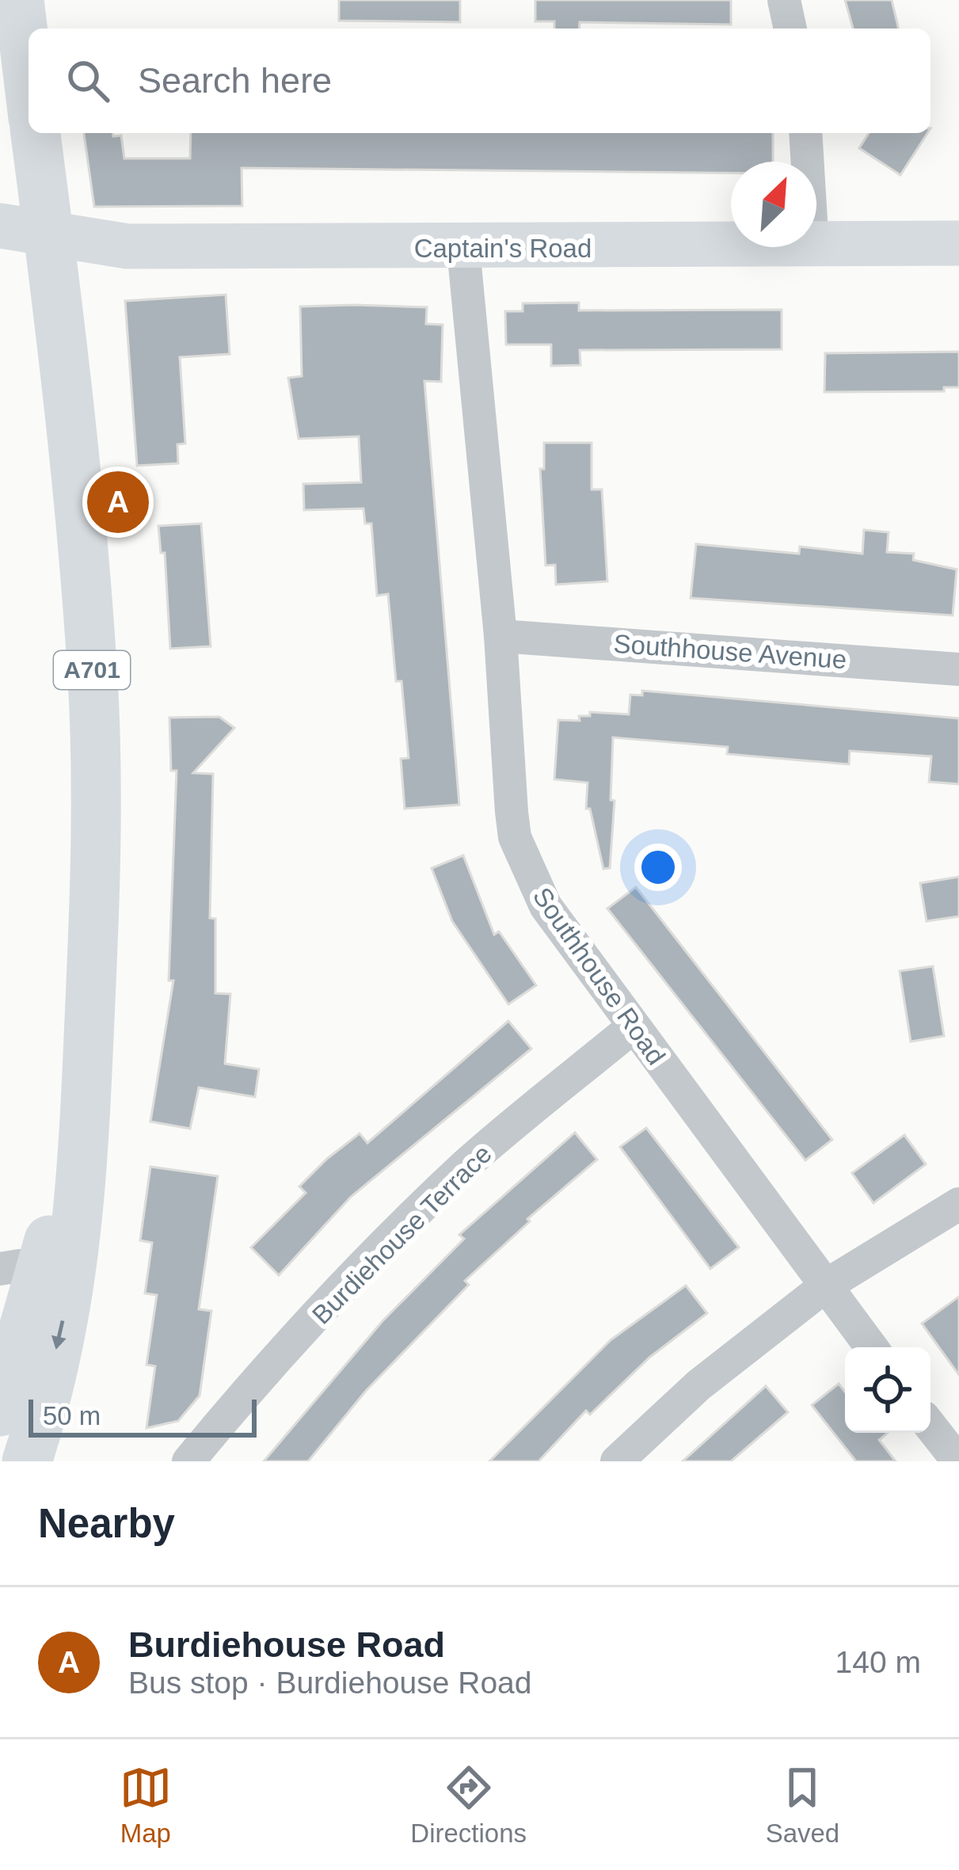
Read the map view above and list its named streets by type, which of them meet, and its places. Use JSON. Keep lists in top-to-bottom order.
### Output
{
  "streets": {
    "main road": ["Captain's Road", "A701"],
    "street": ["Southhouse Avenue", "Southhouse Road", "Burdiehouse Terrace"]
  },
  "crossings": [
    ["Captain's Road", "A701"],
    ["Captain's Road", "Southhouse Road"],
    ["Southhouse Avenue", "Southhouse Road"],
    ["Southhouse Road", "Burdiehouse Terrace"]
  ],
  "scale_bar": "50 m",
  "north": "top right",
  "page": {
    "search": "Search here",
    "pins": "A",
    "scale": "50 m",
    "heading": "Nearby",
    "list": [
      {
        "mark": "A",
        "name": "Burdiehouse Road",
        "note": "Bus stop · Burdiehouse Road",
        "value": "140 m"
      }
    ],
    "nav": ["Map", "Directions", "Saved"]
  }
}
